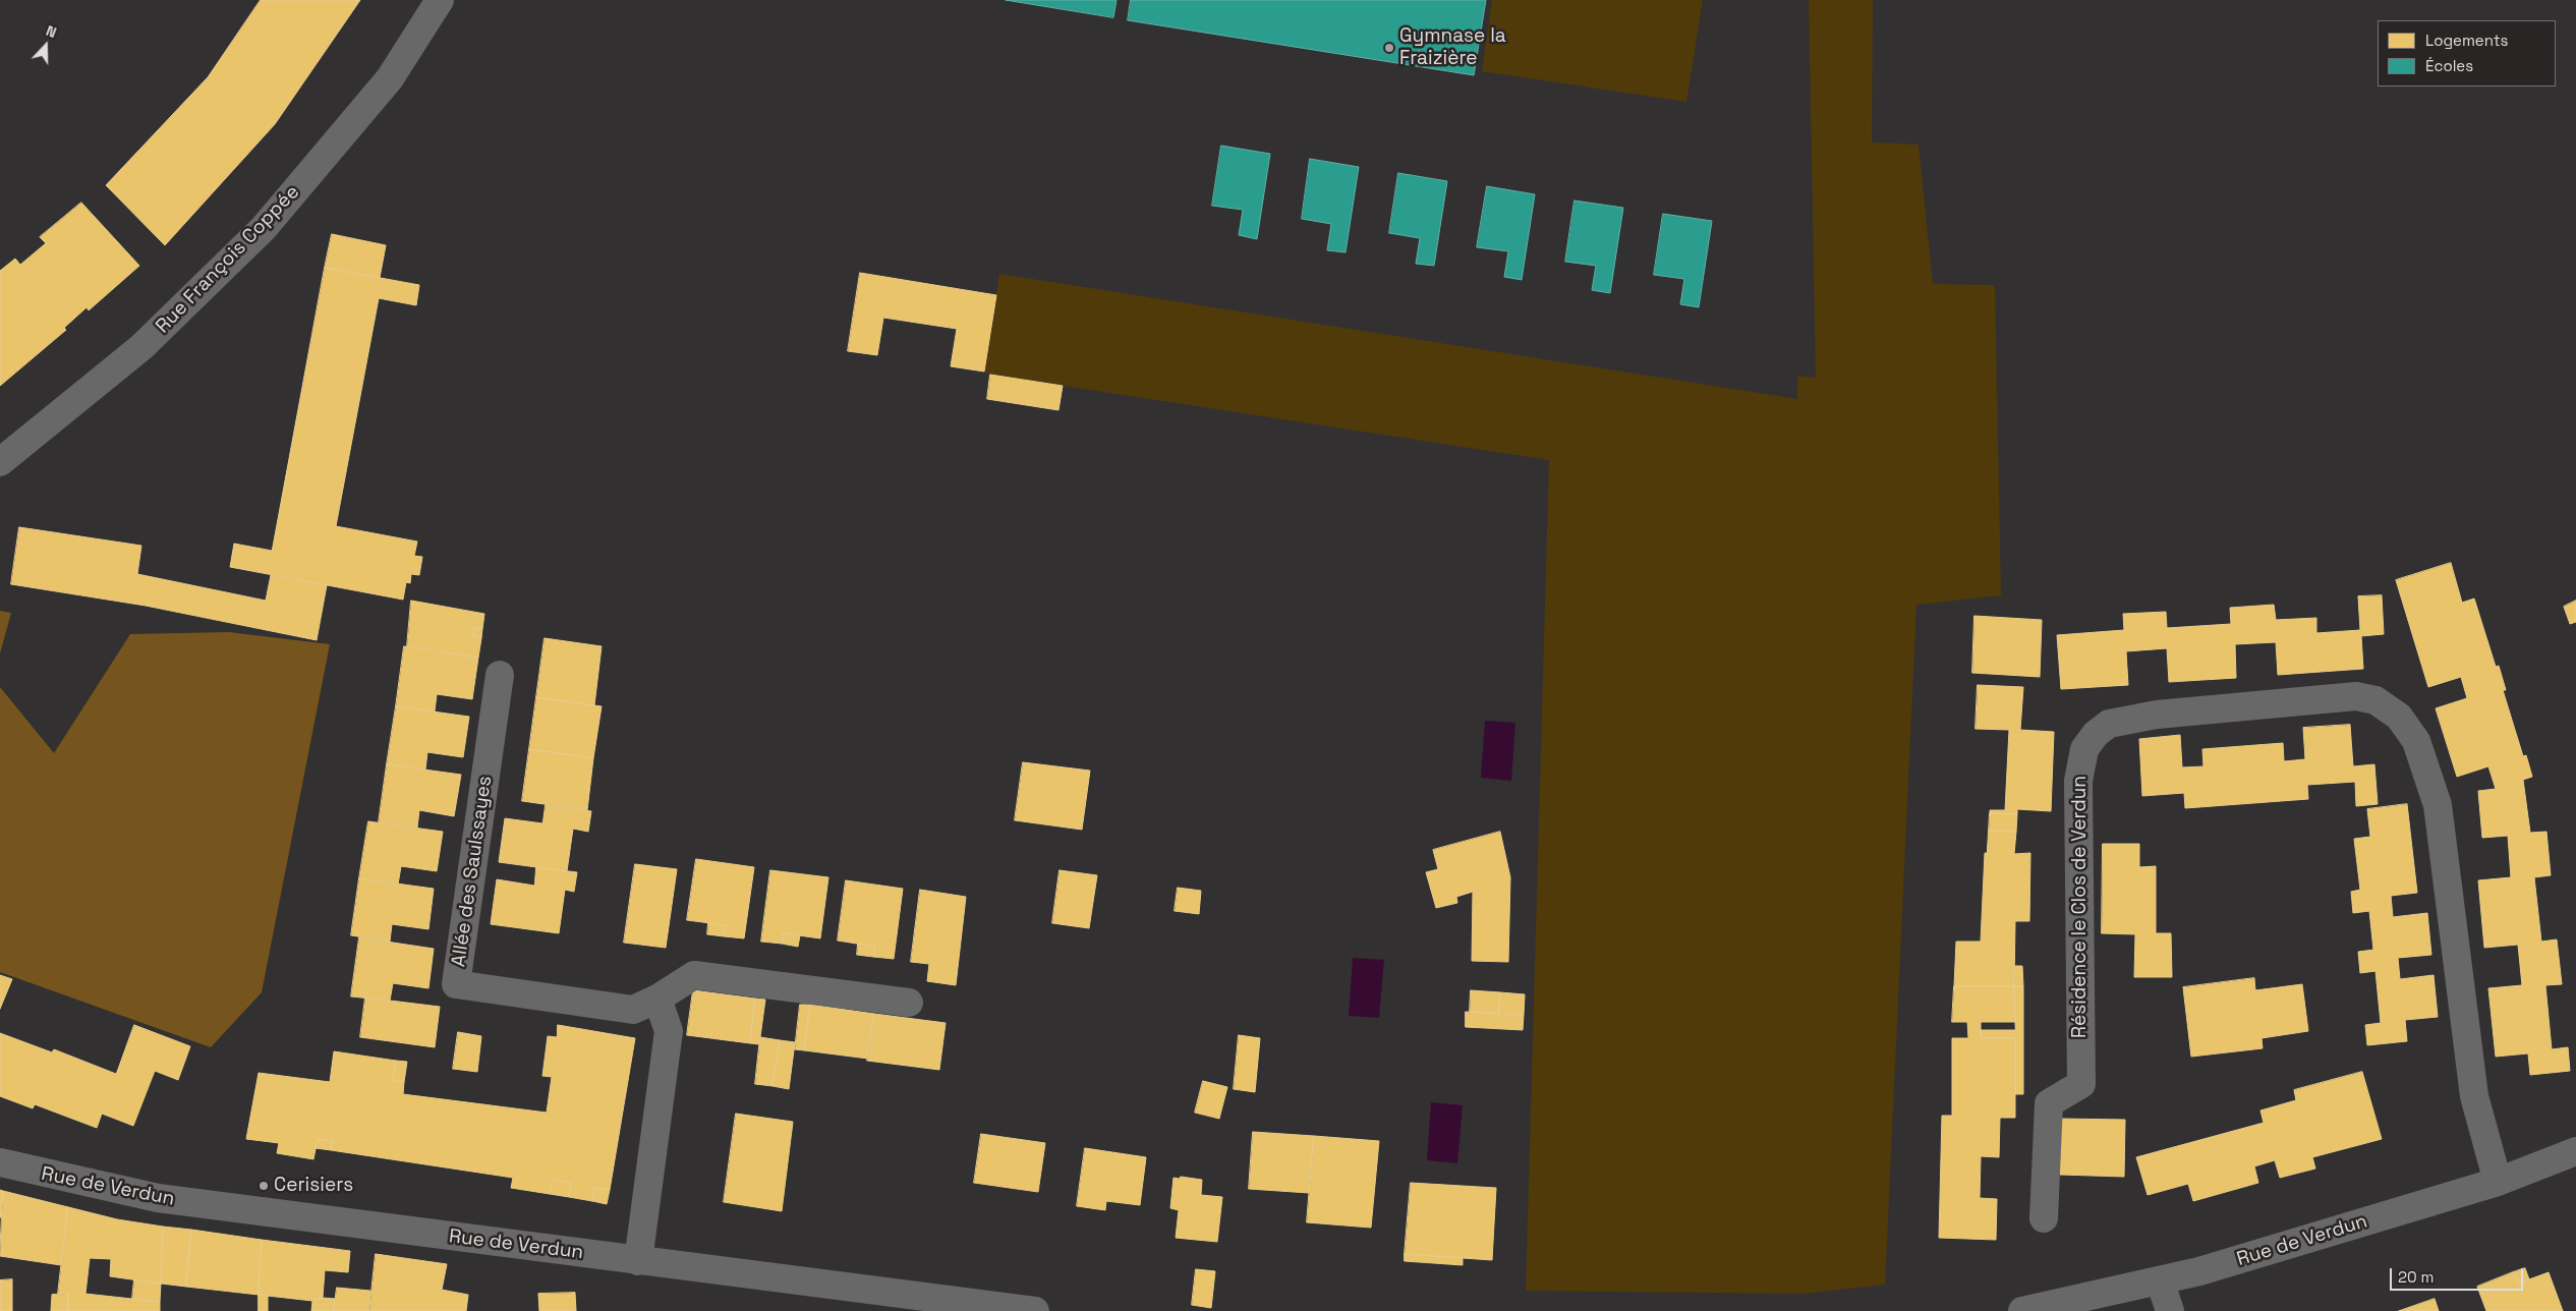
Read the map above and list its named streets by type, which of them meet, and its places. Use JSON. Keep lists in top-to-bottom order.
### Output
{
  "streets": {
    "street": [
      "Rue François Coppée",
      "Allée des Saulssayes",
      "Résidence le Clos de Verdun",
      "Rue de Verdun"
    ]
  },
  "crossings": [
    ["Résidence le Clos de Verdun", "Rue de Verdun"]
  ],
  "places": ["Gymnase la Fraizière", "Cerisiers"],
  "legend": ["Logements", "Écoles"],
  "scale_bar": "20 m",
  "north": "top"
}
